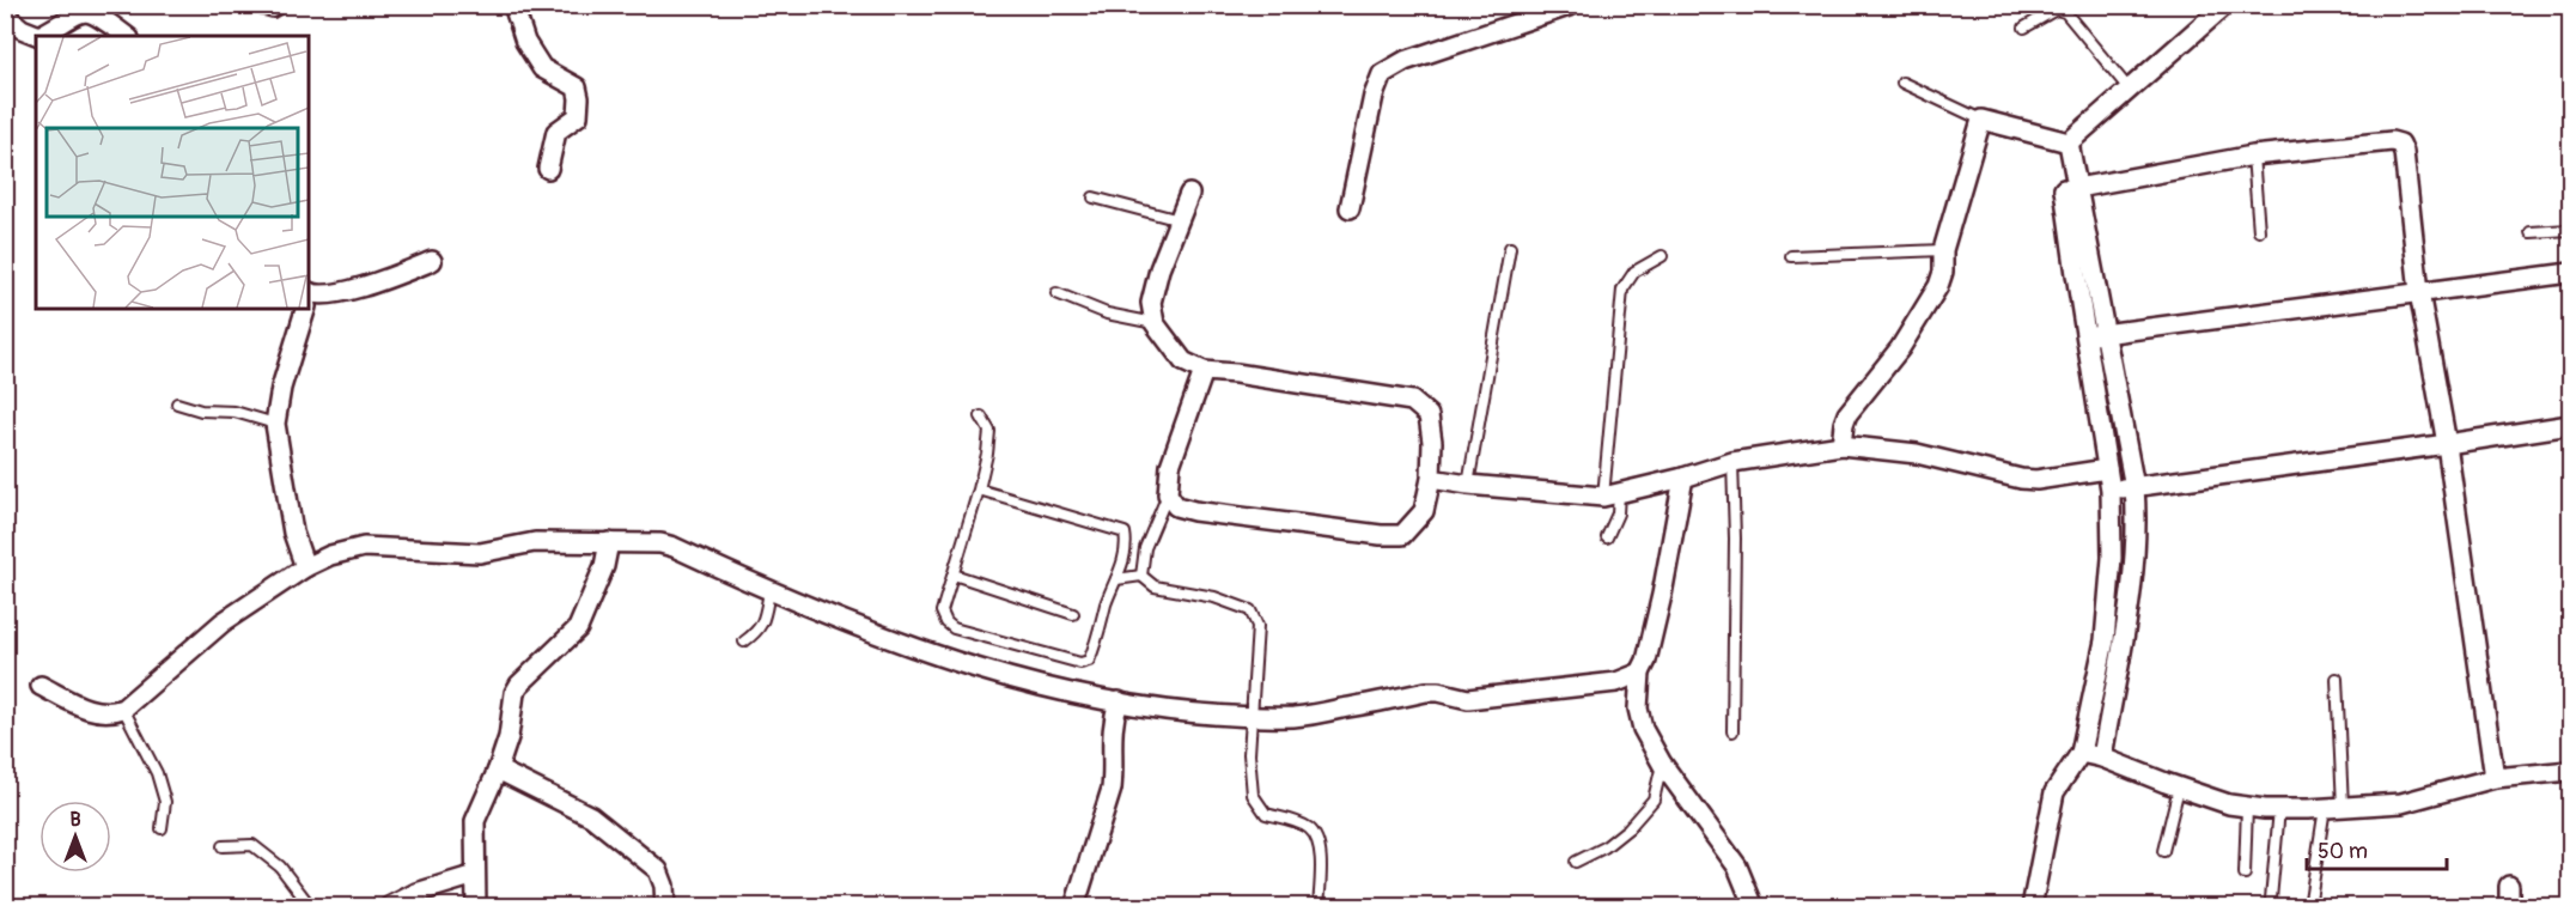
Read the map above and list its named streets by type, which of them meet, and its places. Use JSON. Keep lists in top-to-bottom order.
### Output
{
  "scale_bar": "50 m",
  "north": "top"
}
